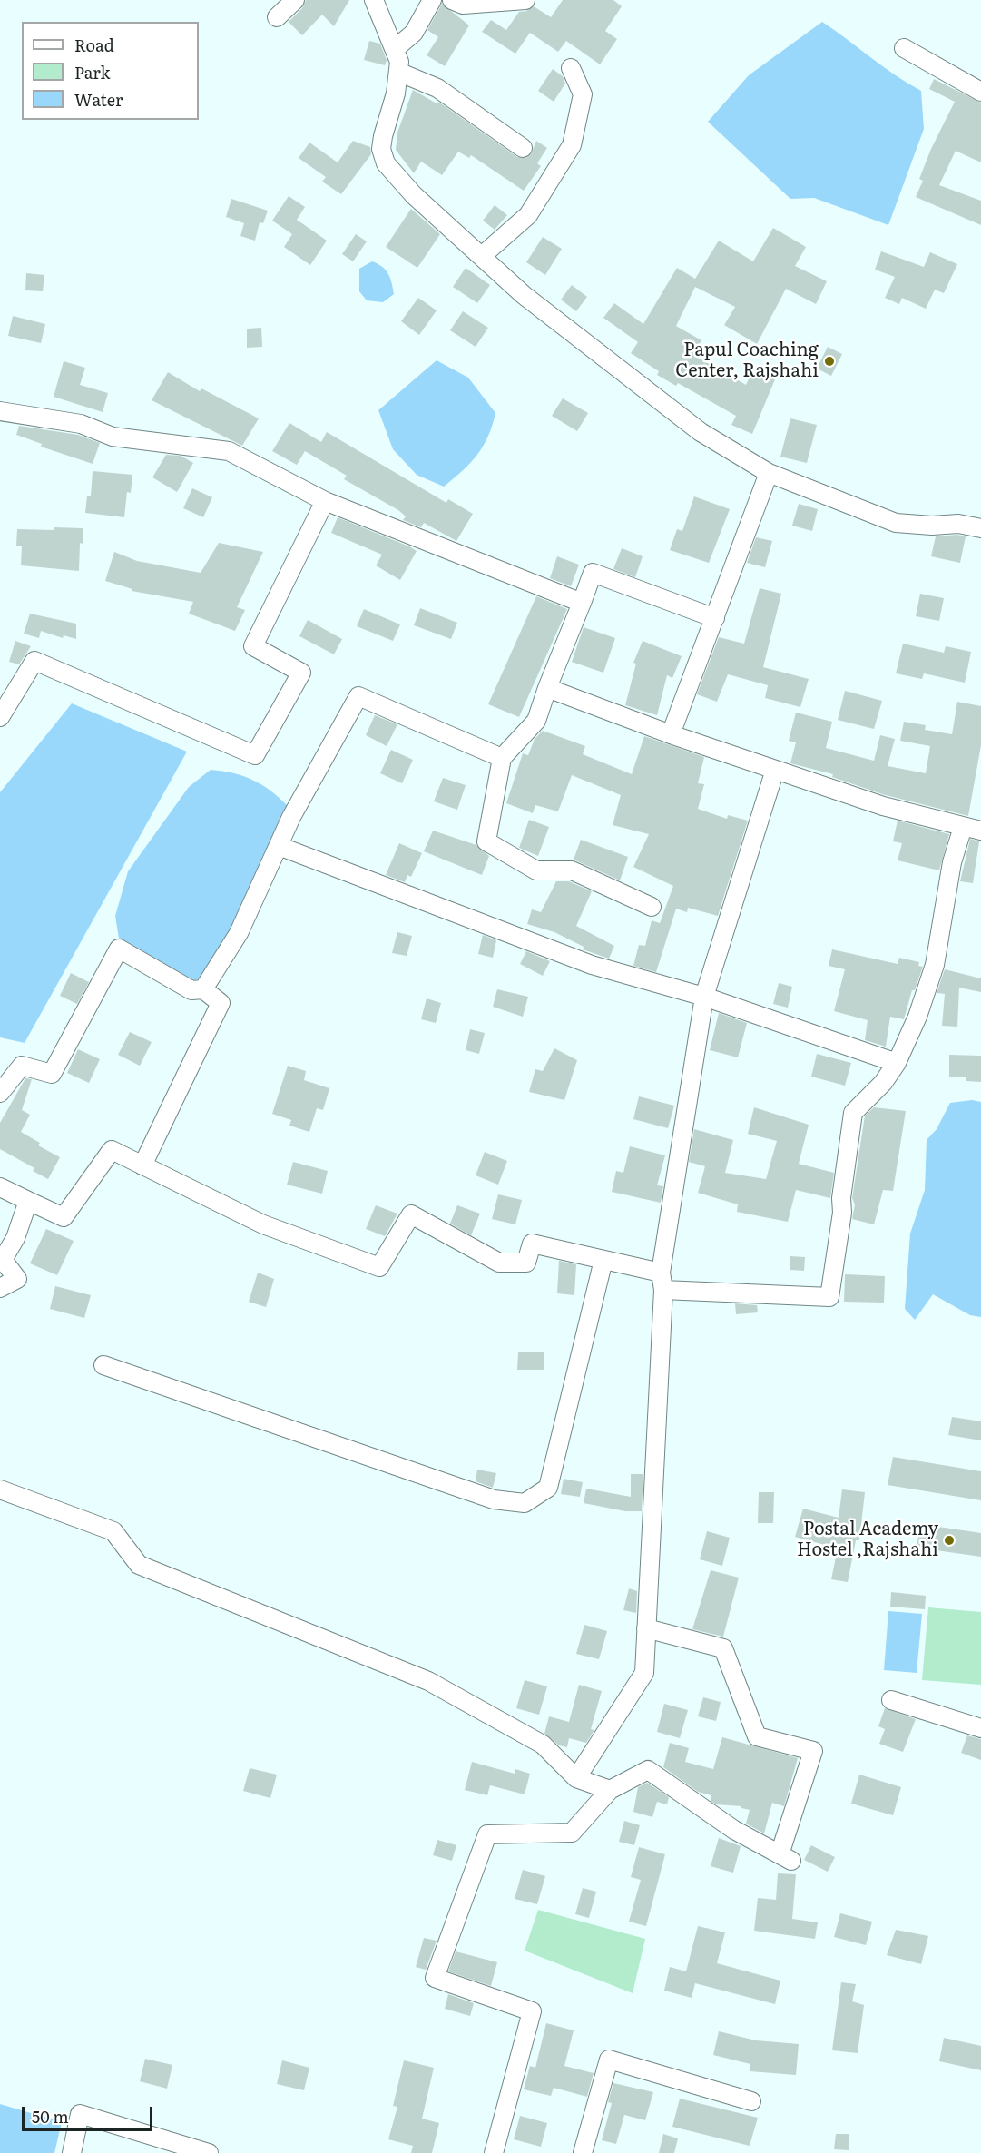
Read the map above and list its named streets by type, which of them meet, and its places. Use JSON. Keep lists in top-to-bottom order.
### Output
{
  "places": ["Papul Coaching Center, Rajshahi", "Postal Academy Hostel ,Rajshahi"],
  "legend": ["Road", "Park", "Water"],
  "scale_bar": "50 m"
}
